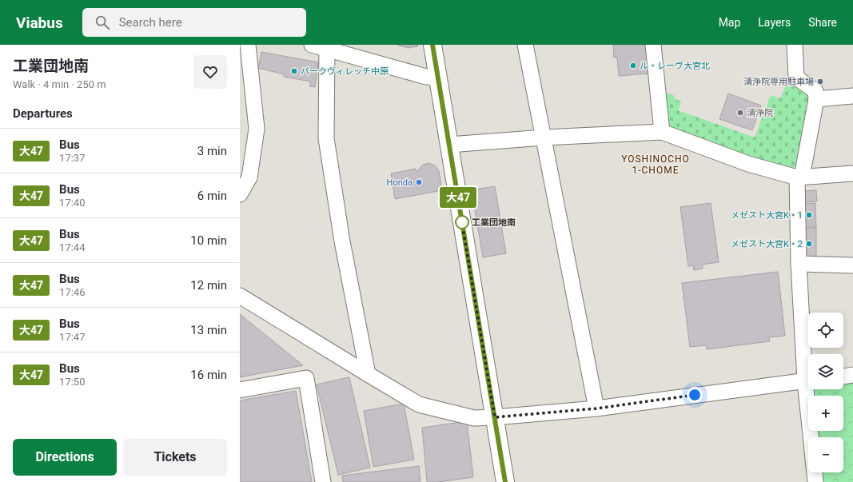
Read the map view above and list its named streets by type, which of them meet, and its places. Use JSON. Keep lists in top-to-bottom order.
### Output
{
  "districts": ["YOSHINOCHO 1-CHOME"],
  "places": [
    "ル・レーヴ大宮北",
    "パークヴィレッチ中原",
    "清浄院専用駐車場",
    "清浄院",
    "Honda",
    "メゼスト大宮K・1",
    "工業団地南",
    "メゼスト大宮K・2"
  ],
  "lines": ["bus line 大47"],
  "page": {
    "header": "Viabus",
    "search": "Search here",
    "nav": ["Map", "Layers", "Share"],
    "heading": [
      ["工業団地南", "Walk · 4 min · 250 m"],
      "Departures"
    ],
    "on_map": "大47",
    "list": [
      {
        "mark": "大47",
        "name": "Bus",
        "note": "17:37",
        "value": "3 min"
      },
      {
        "mark": "大47",
        "name": "Bus",
        "note": "17:40",
        "value": "6 min"
      },
      {
        "mark": "大47",
        "name": "Bus",
        "note": "17:44",
        "value": "10 min"
      },
      {
        "mark": "大47",
        "name": "Bus",
        "note": "17:46",
        "value": "12 min"
      },
      {
        "mark": "大47",
        "name": "Bus",
        "note": "17:47",
        "value": "13 min"
      },
      {
        "mark": "大47",
        "name": "Bus",
        "note": "17:50",
        "value": "16 min"
      }
    ],
    "map_buttons": ["+", "−"],
    "buttons": ["Directions", "Tickets"]
  }
}
